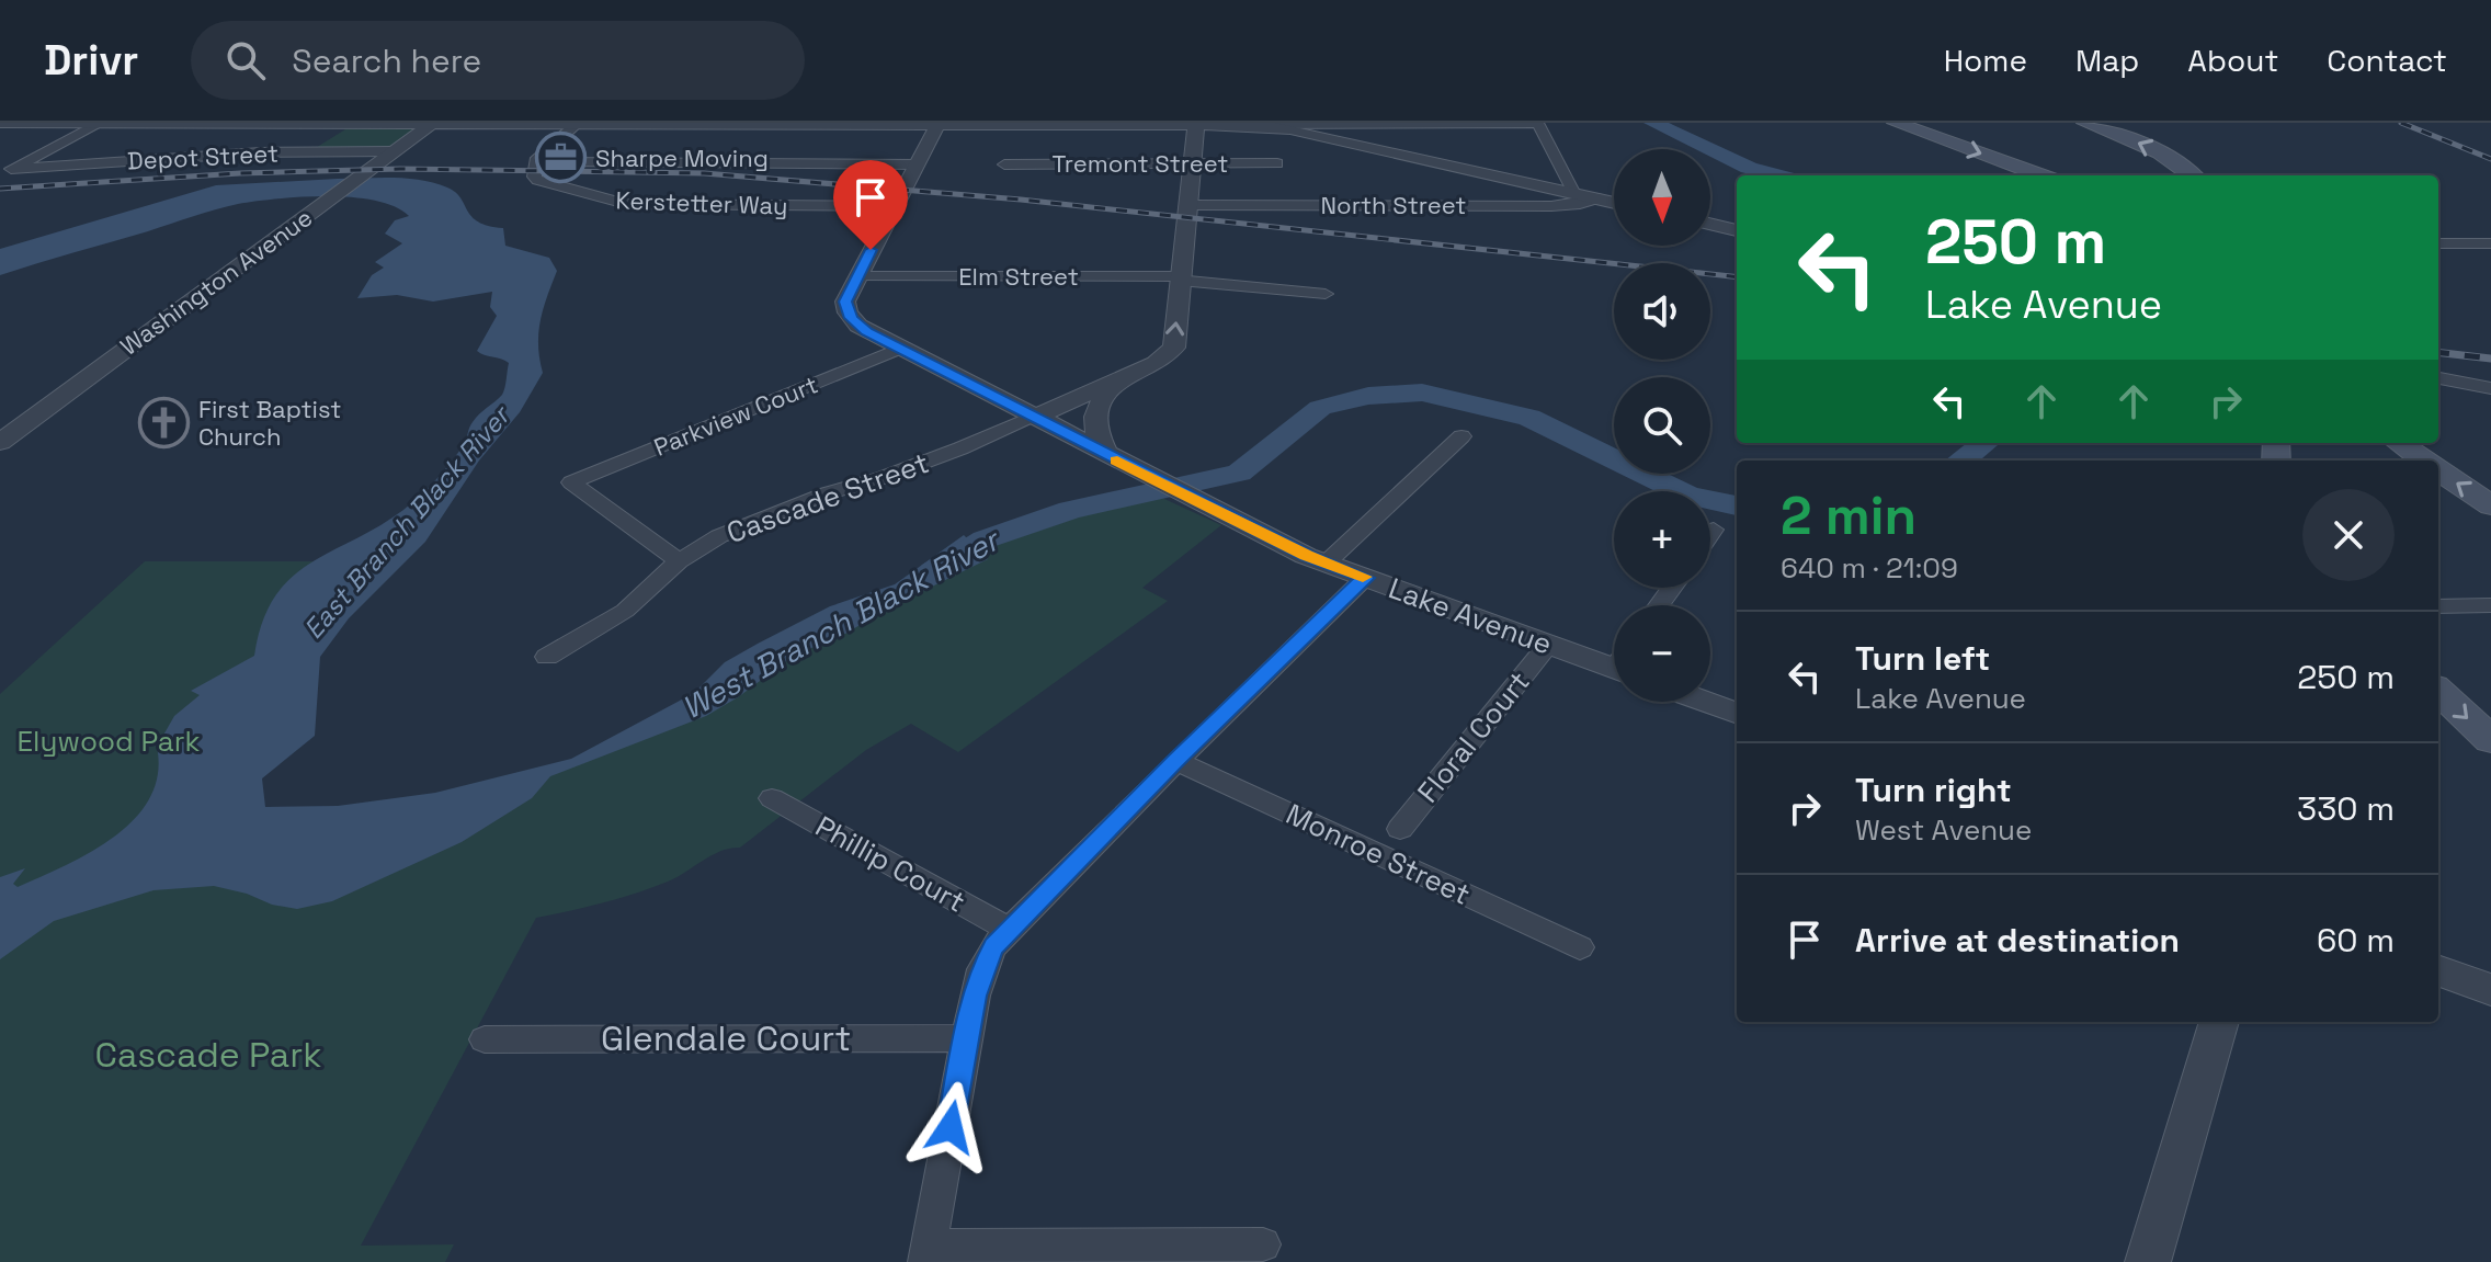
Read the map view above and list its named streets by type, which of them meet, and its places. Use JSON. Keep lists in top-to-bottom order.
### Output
{
  "streets": {
    "street": [
      "Depot Street",
      "Tremont Street",
      "Kerstetter Way",
      "North Street",
      "Elm Street",
      "Washington Avenue",
      "Parkview Court",
      "Cascade Street",
      "Lake Avenue",
      "Floral Court",
      "Monroe Street",
      "Phillip Court",
      "Glendale Court"
    ]
  },
  "crossings": [
    ["Depot Street", "Washington Avenue"],
    ["Elm Street", "Lake Avenue"],
    ["Parkview Court", "Cascade Street"],
    ["Parkview Court", "Lake Avenue"],
    ["Cascade Street", "Lake Avenue"],
    ["Lake Avenue", "Floral Court"]
  ],
  "water": ["East Branch Black River", "West Branch Black River"],
  "parks": ["Elywood Park", "Cascade Park"],
  "places": {
    "office": ["Sharpe Moving"],
    "church": ["First Baptist Church"]
  },
  "north": "bottom",
  "page": {
    "header": "Drivr",
    "search": "Search here",
    "nav": [
      "Home",
      "Map",
      "About",
      "Contact"
    ],
    "map_buttons": ["+", "−"],
    "turn": ["250 m", "Lake Avenue"],
    "heading": ["2 min", "640 m · 21:09"],
    "list": [
      {
        "name": "Turn left",
        "note": "Lake Avenue",
        "value": "250 m"
      },
      {
        "name": "Turn right",
        "note": "West Avenue",
        "value": "330 m"
      },
      {
        "name": "Arrive at destination",
        "value": "60 m"
      }
    ]
  }
}
